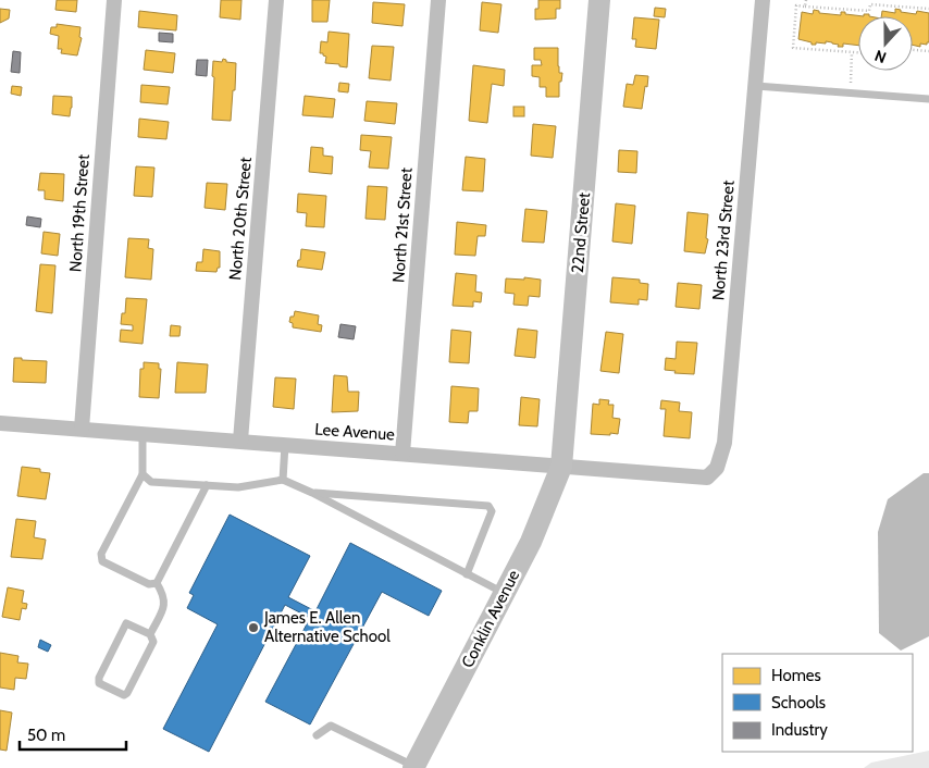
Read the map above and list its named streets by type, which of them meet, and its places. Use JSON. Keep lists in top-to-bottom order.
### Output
{
  "streets": {
    "street": [
      "North 19th Street",
      "North 20th Street",
      "North 21st Street",
      "22nd Street",
      "North 23rd Street",
      "Lee Avenue",
      "Conklin Avenue"
    ]
  },
  "crossings": [
    ["North 19th Street", "Lee Avenue"],
    ["North 20th Street", "Lee Avenue"],
    ["North 21st Street", "Lee Avenue"],
    ["22nd Street", "Lee Avenue"],
    ["22nd Street", "Conklin Avenue"],
    ["North 23rd Street", "Lee Avenue"],
    ["Lee Avenue", "Conklin Avenue"]
  ],
  "places": ["James E. Allen Alternative School"],
  "legend": ["Homes", "Schools", "Industry"],
  "scale_bar": "50 m",
  "north": "bottom"
}
